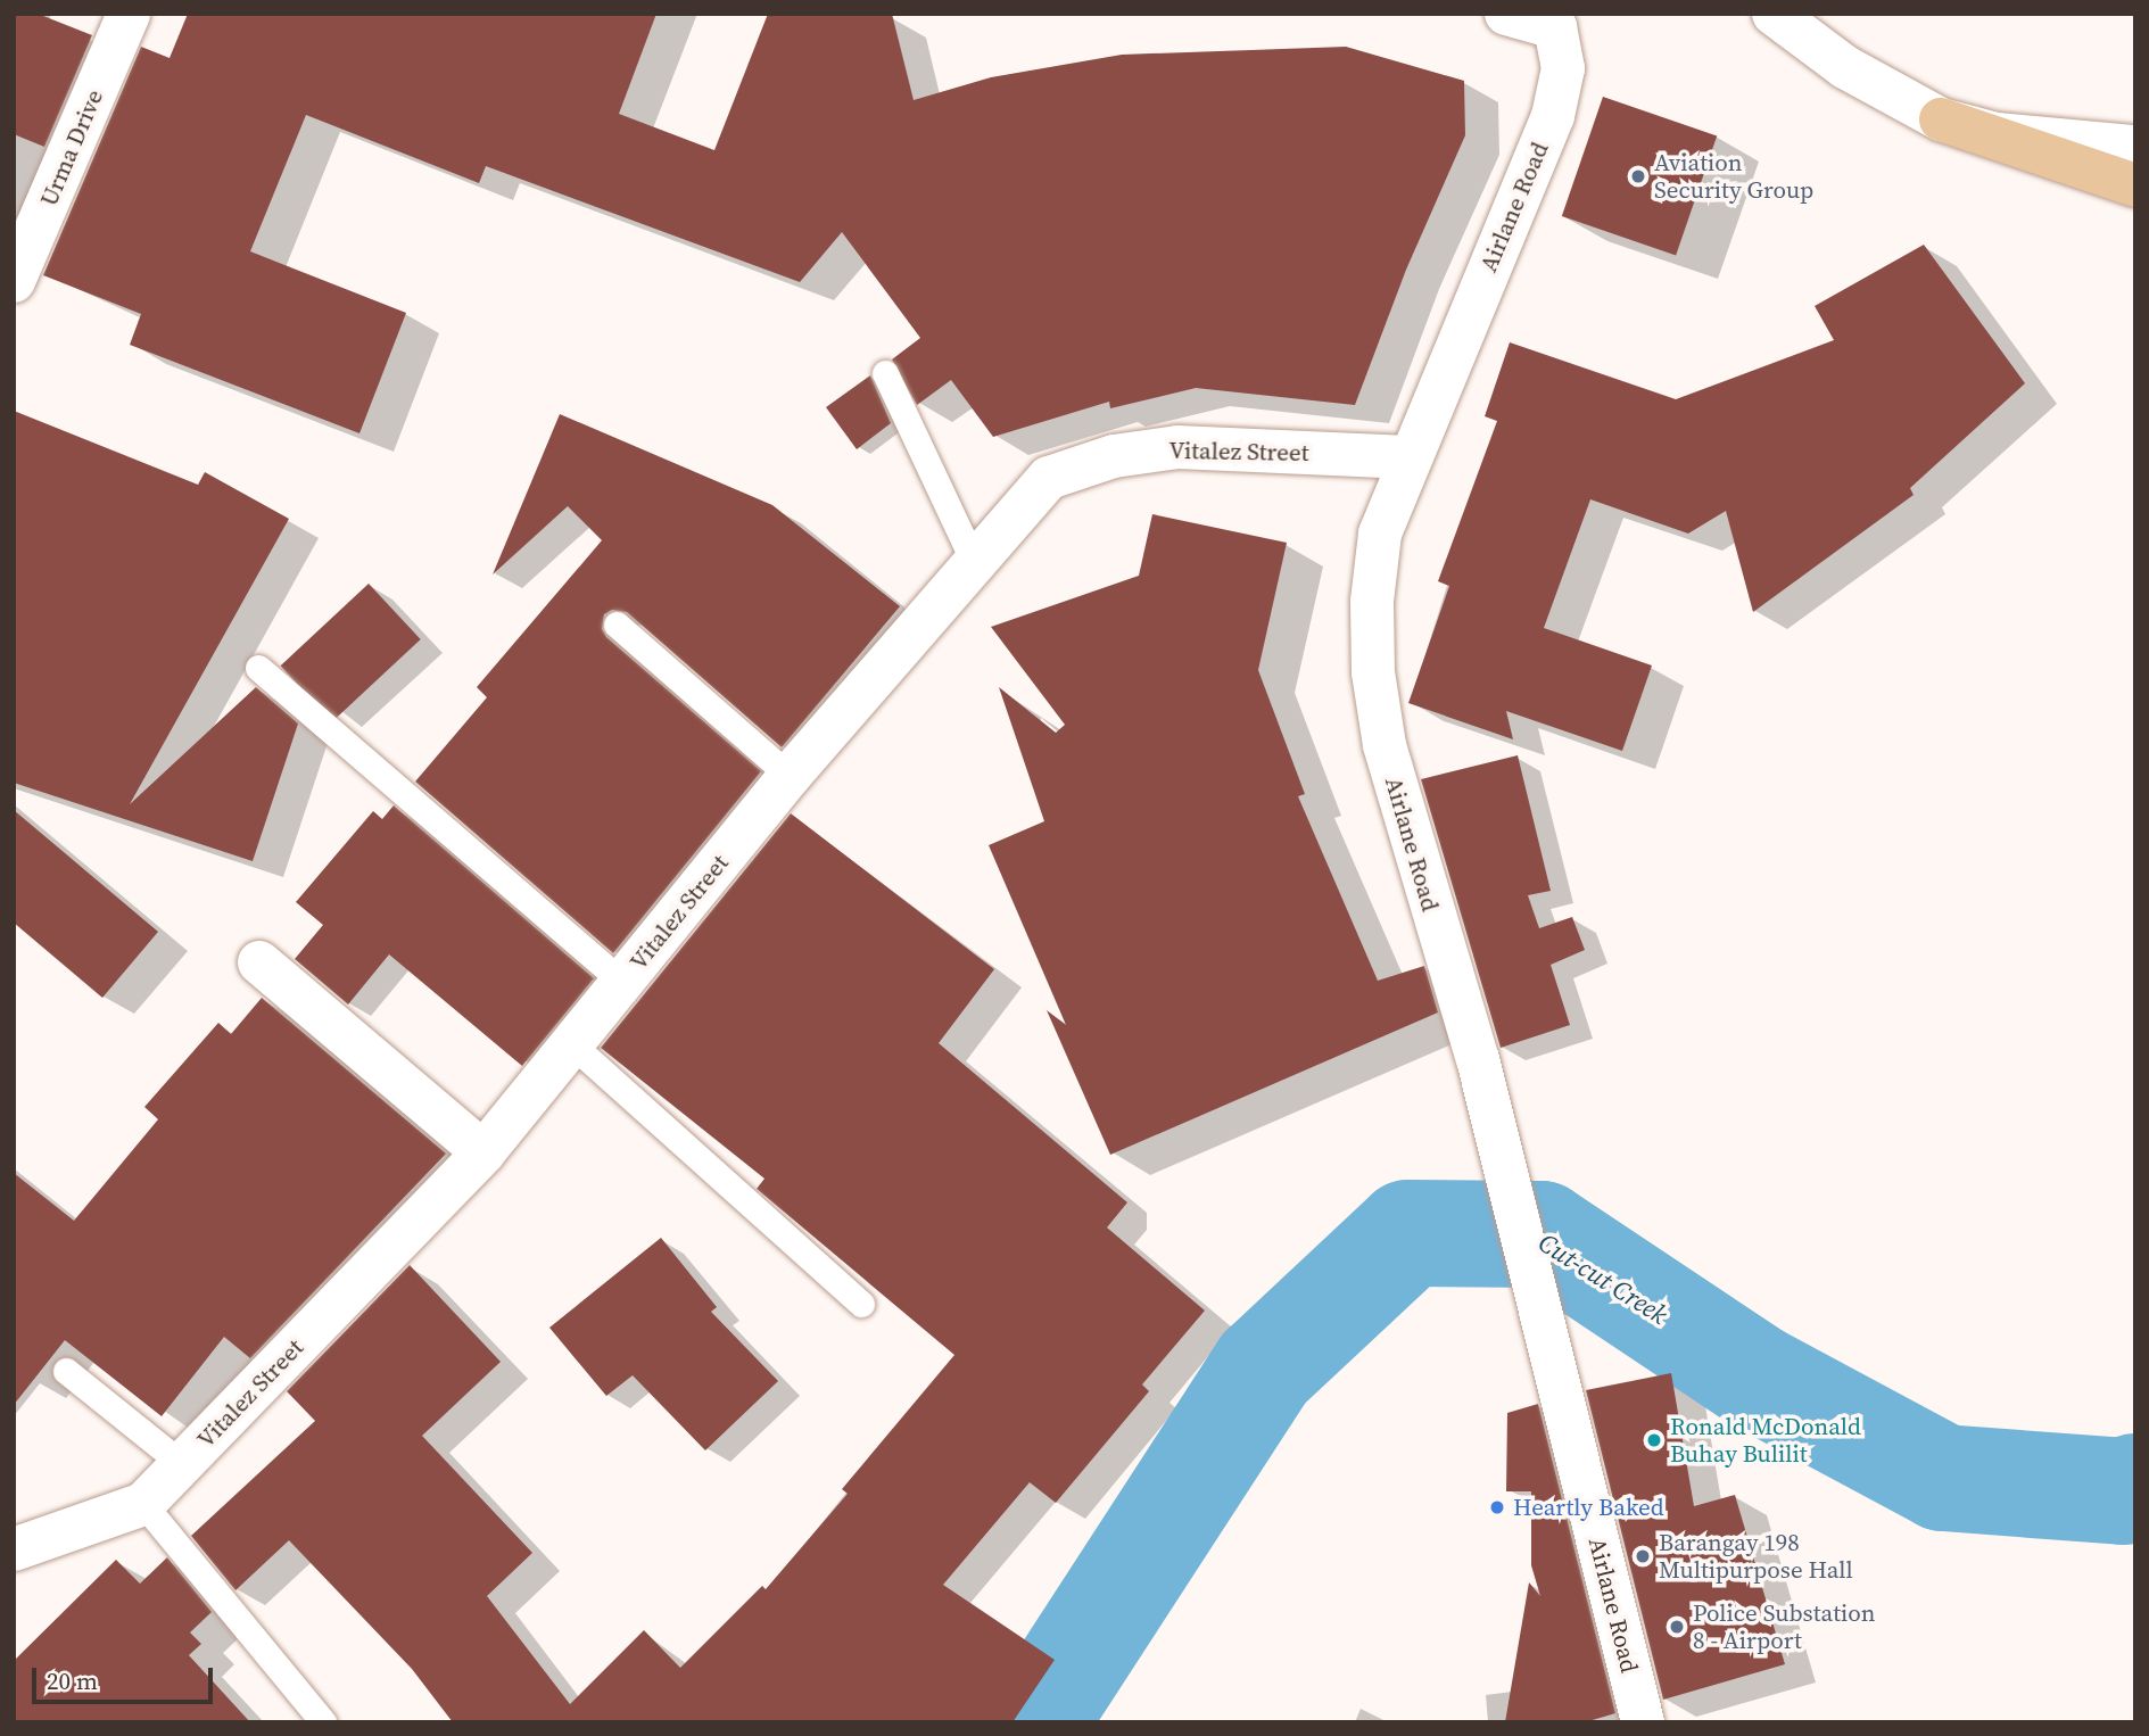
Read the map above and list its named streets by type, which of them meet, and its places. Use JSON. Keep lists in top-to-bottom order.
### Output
{
  "streets": {
    "street": ["Urma Drive", "Airlane Road", "Vitalez Street"]
  },
  "crossings": [
    ["Airlane Road", "Vitalez Street"]
  ],
  "water": ["Cut-cut Creek"],
  "places": [
    "Aviation Security Group",
    "Ronald McDonald Buhay Bulilit",
    "Heartly Baked",
    "Barangay 198 Multipurpose Hall",
    "Police Substation 8 - Airport"
  ],
  "scale_bar": "20 m"
}
